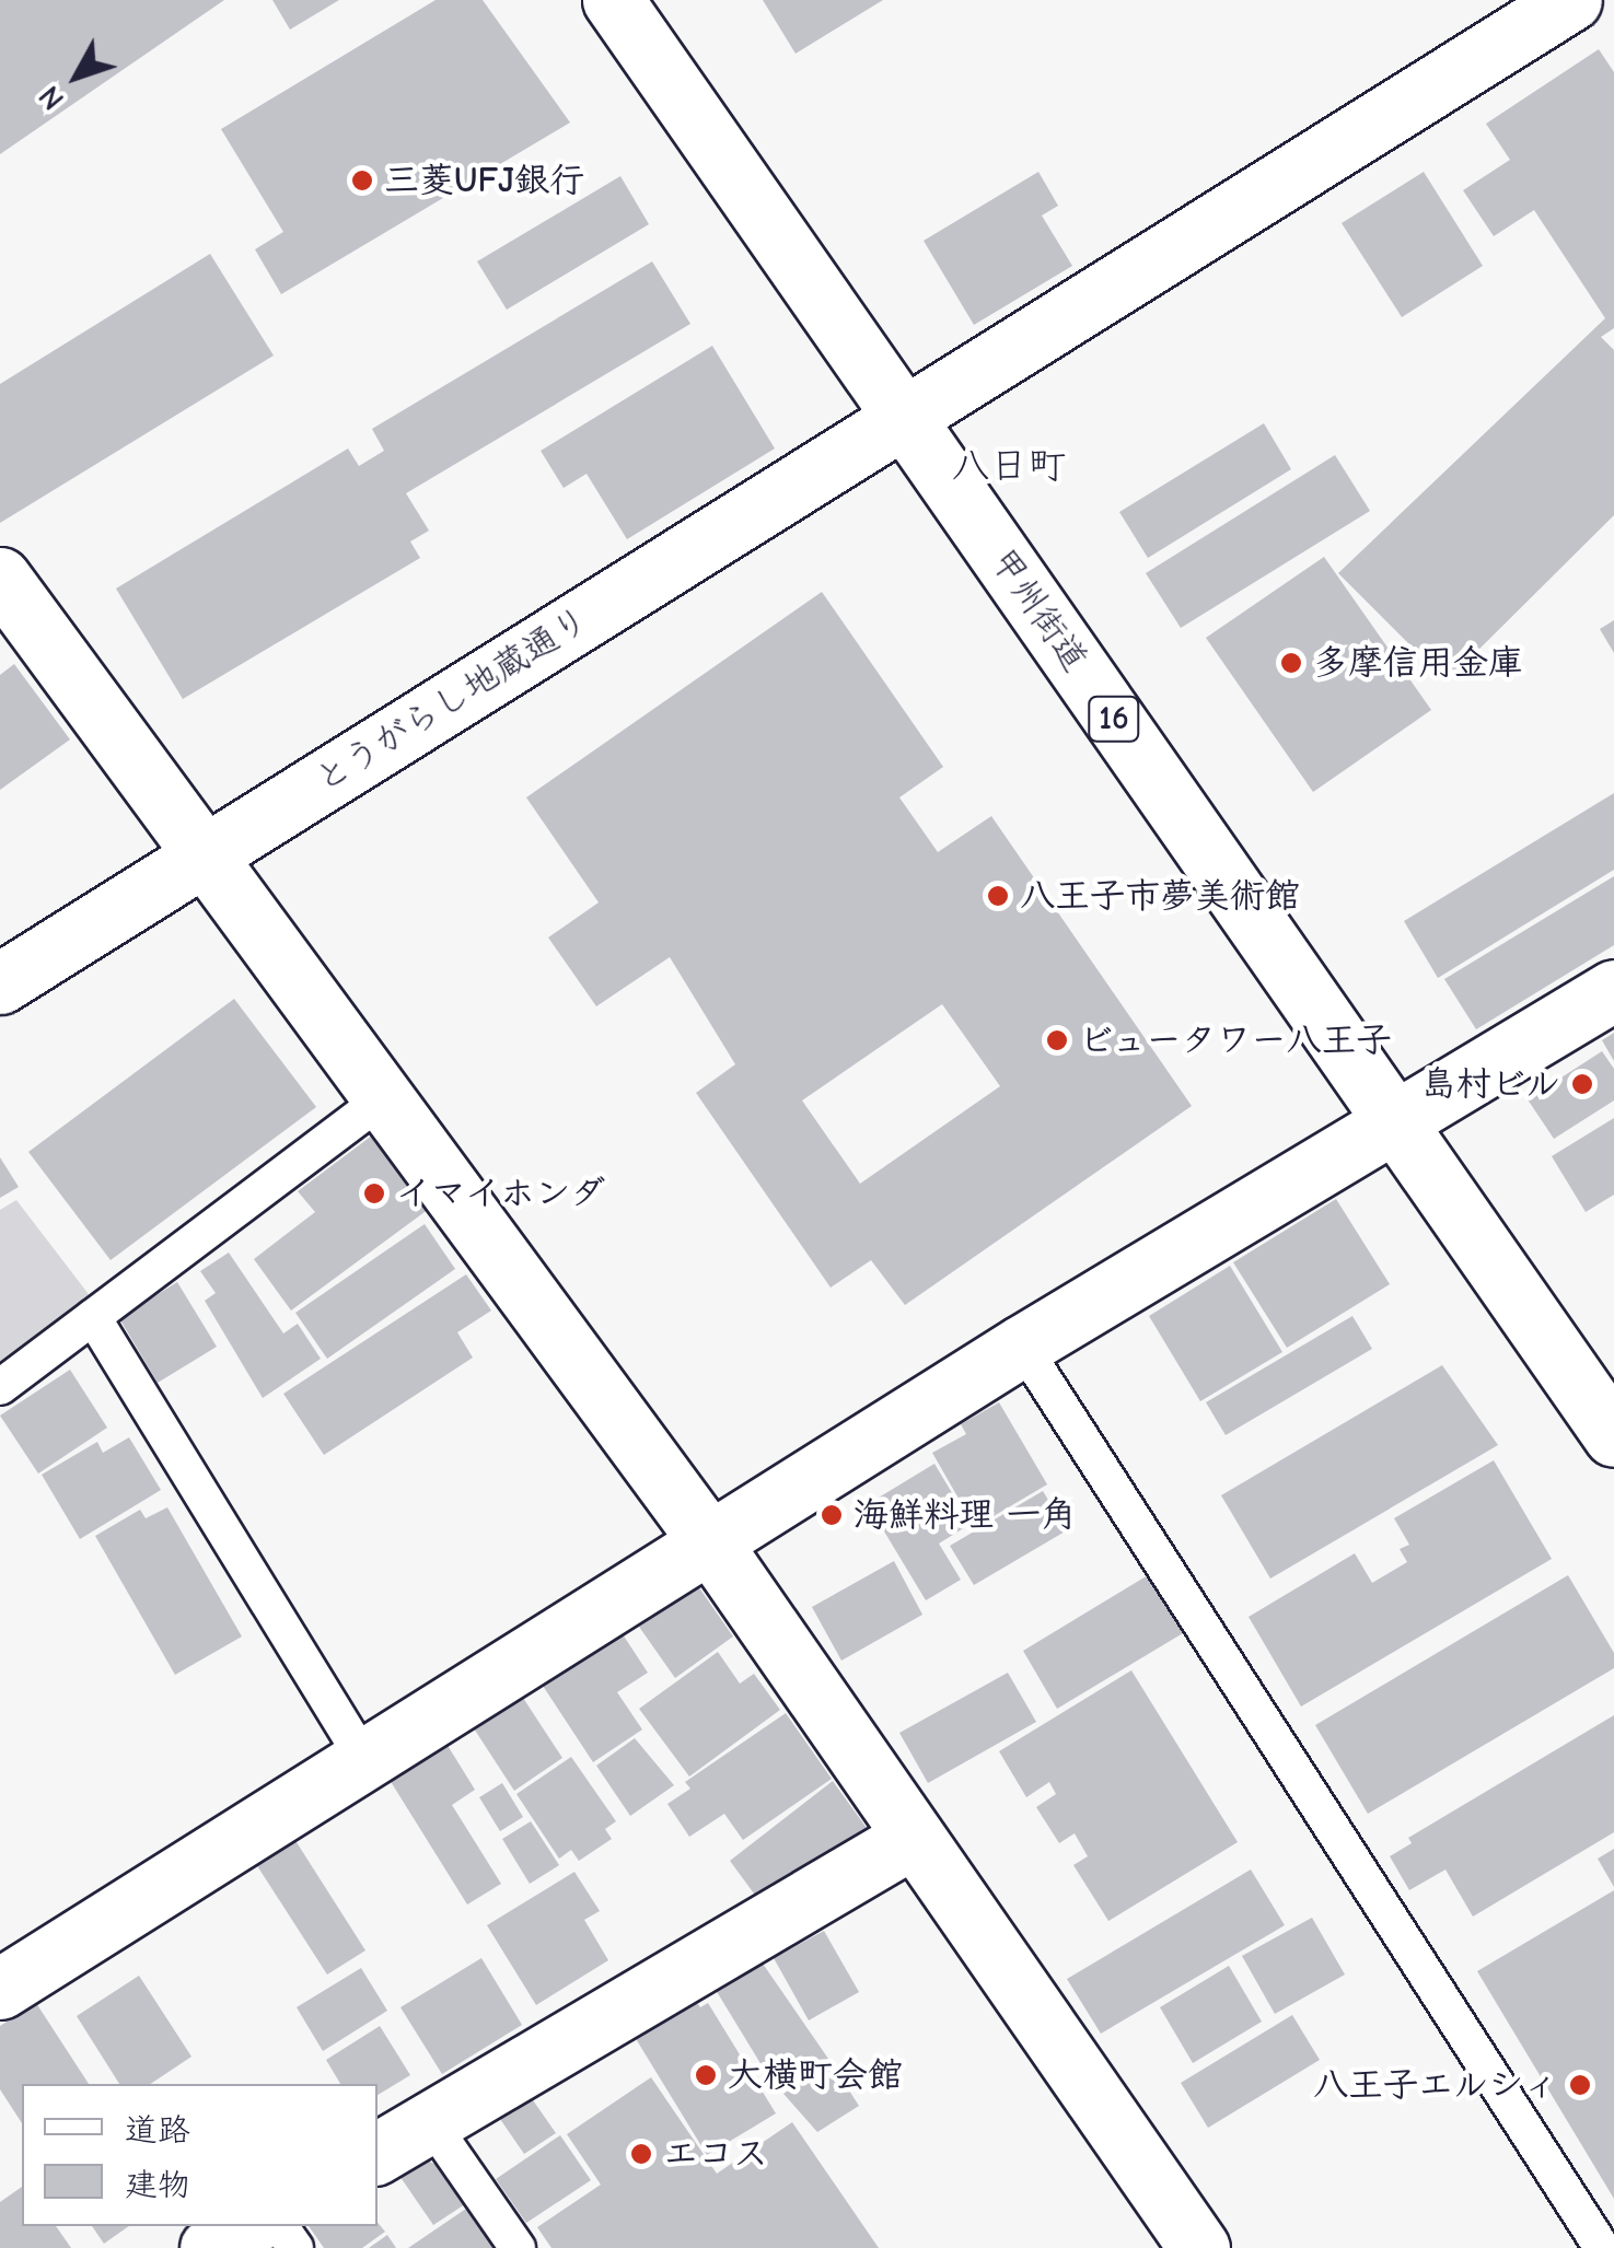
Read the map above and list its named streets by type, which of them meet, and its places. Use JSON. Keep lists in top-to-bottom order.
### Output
{
  "streets": {
    "main road": ["甲州街道", "とうがらし地蔵通り", "16"]
  },
  "crossings": [
    ["甲州街道", "とうがらし地蔵通り"]
  ],
  "districts": ["八日町"],
  "places": [
    "三菱UFJ銀行",
    "多摩信用金庫",
    "八王子市夢美術館",
    "ビュータワー八王子",
    "島村ビル",
    "イマイホンダ",
    "海鮮料理 一角",
    "大横町会館",
    "八王子エルシィ",
    "エコス"
  ],
  "legend": ["道路", "建物"],
  "north": "bottom left"
}
